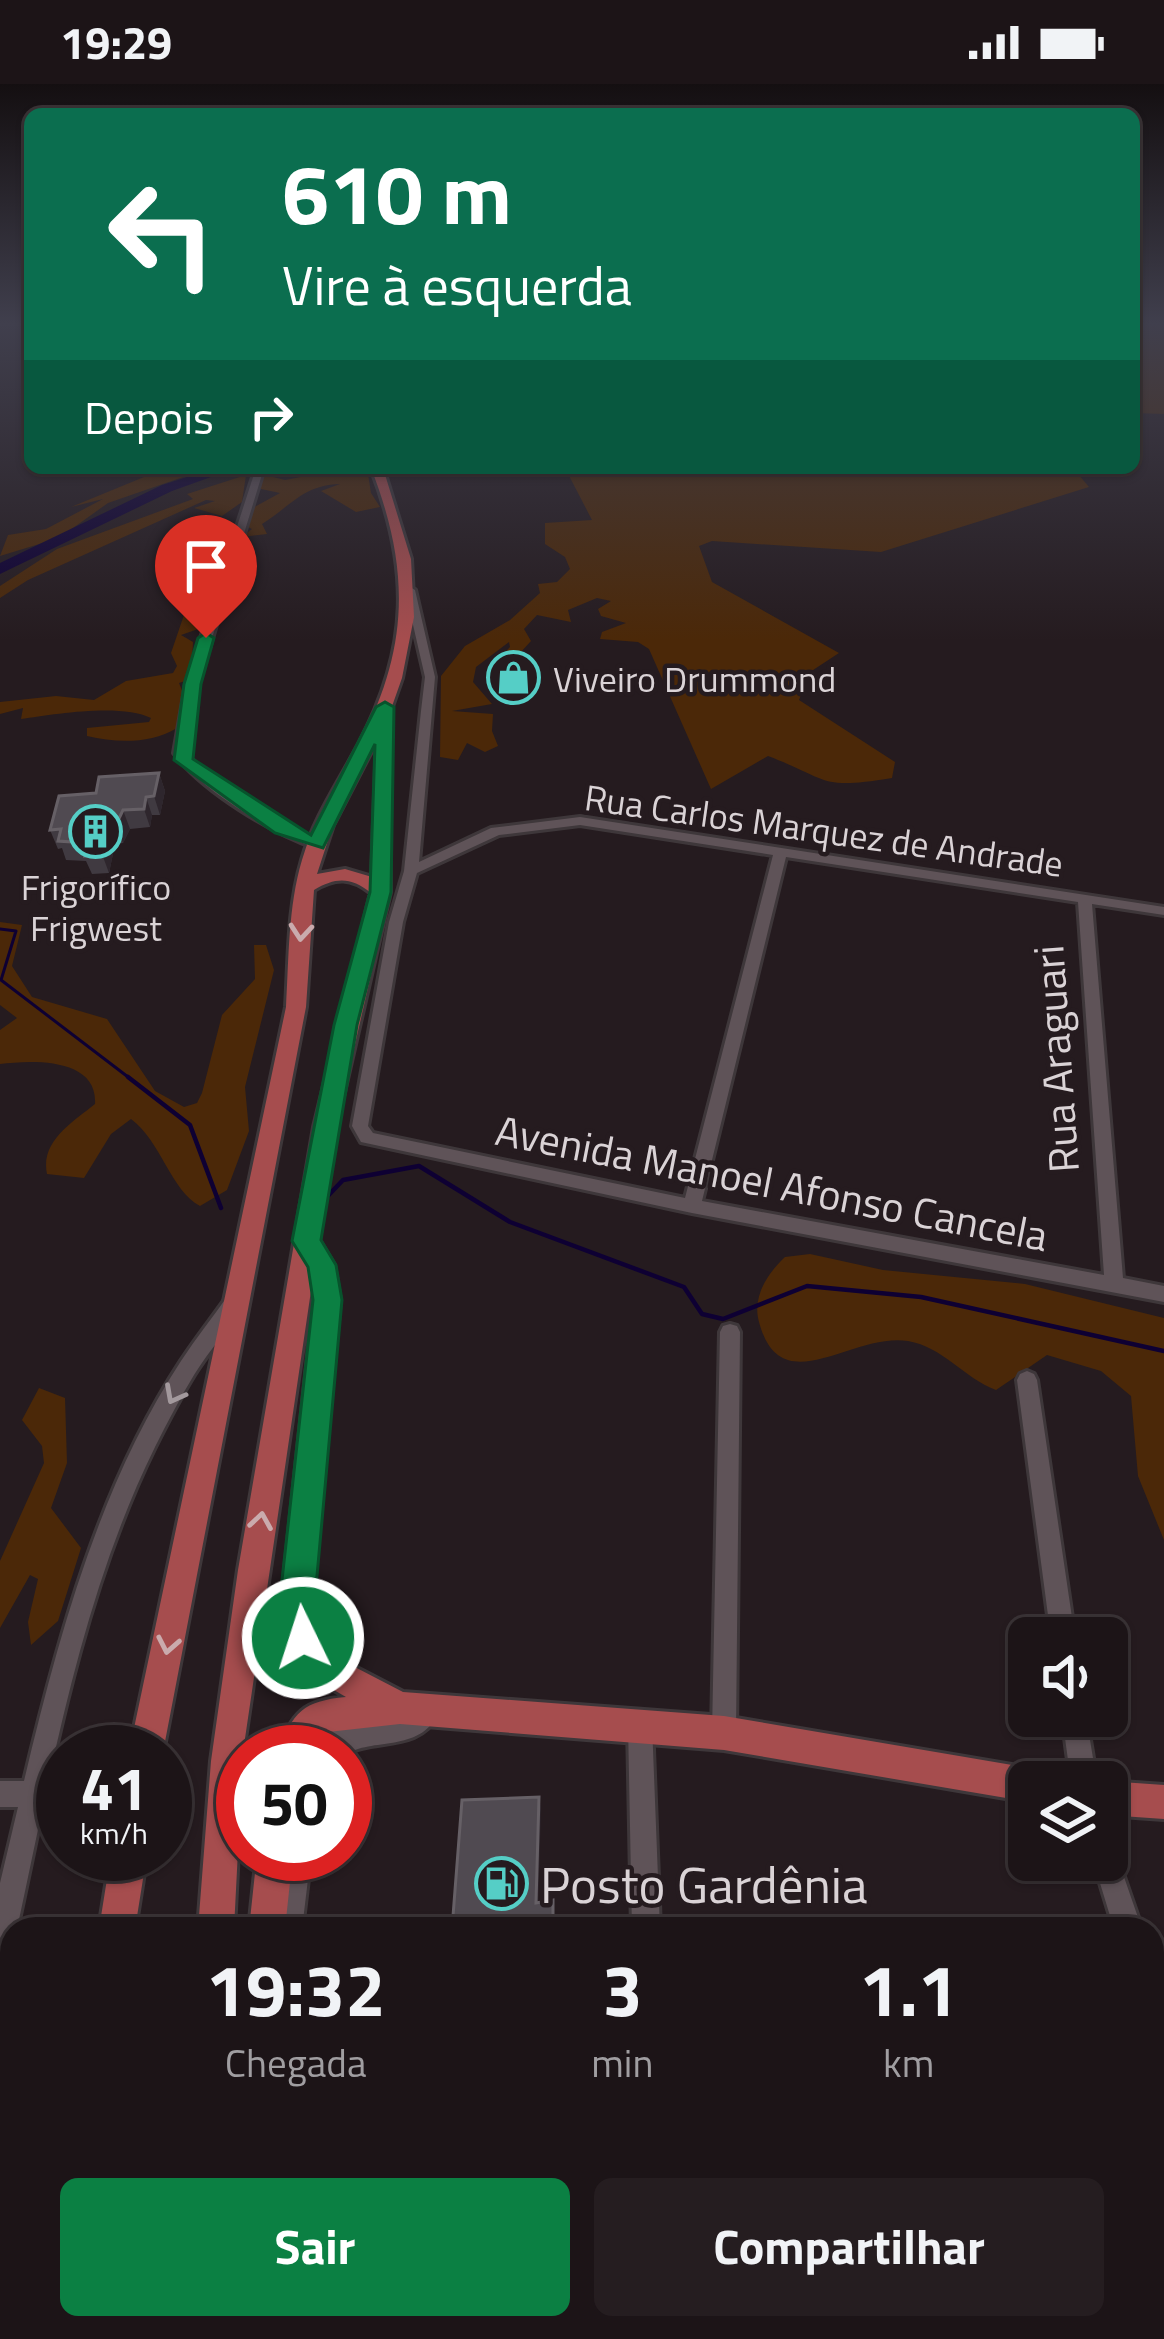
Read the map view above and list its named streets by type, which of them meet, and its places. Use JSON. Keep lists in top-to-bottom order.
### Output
{
  "streets": {
    "street": ["Rua Carlos Marquez de Andrade", "Rua Araguari", "Avenida Manoel Afonso Cancela"]
  },
  "crossings": [
    ["Rua Carlos Marquez de Andrade", "Rua Araguari"],
    ["Rua Carlos Marquez de Andrade", "Avenida Manoel Afonso Cancela"],
    ["Rua Araguari", "Avenida Manoel Afonso Cancela"]
  ],
  "places": {
    "shop": ["Viveiro Drummond"],
    "building": ["Frigorífico Frigwest"],
    "fuel station": ["Posto Gardênia"]
  },
  "page": {
    "status": "19:29",
    "turn": ["610 m", "Vire à esquerda"],
    "then": "Depois",
    "speed": "41 km/h",
    "limit": "50",
    "eta": [
      "19:32",
      "Chegada",
      "3",
      "min",
      "1.1",
      "km"
    ],
    "buttons": ["Sair", "Compartilhar"]
  }
}
